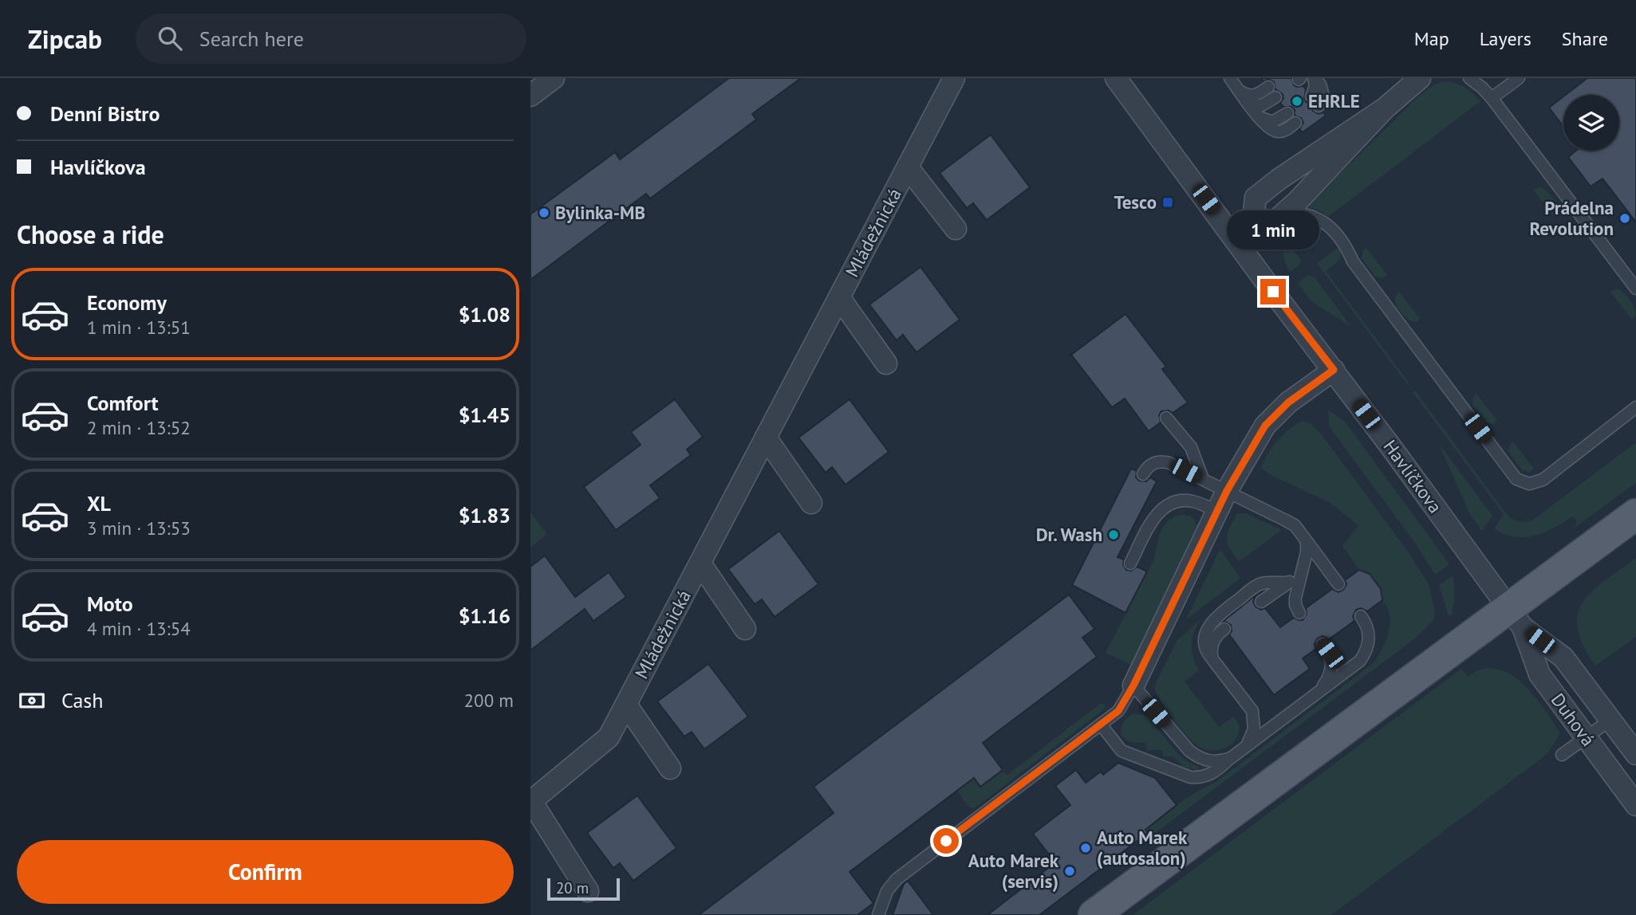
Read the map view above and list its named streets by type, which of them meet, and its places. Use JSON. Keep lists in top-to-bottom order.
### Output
{
  "streets": {
    "street": ["Mládežnická", "Havlíčkova", "Duhová"]
  },
  "crossings": [
    ["Havlíčkova", "Duhová"]
  ],
  "places": {
    "other": [
      "EHRLE",
      "Bylinka-MB",
      "Prádelna Revolution",
      "Dr. Wash",
      "Auto Marek (autosalon)",
      "Auto Marek (servis)"
    ],
    "transit": ["Tesco"]
  },
  "scale_bar": "20 m",
  "page": {
    "header": "Zipcab",
    "search": "Search here",
    "nav": ["Map", "Layers", "Share"],
    "banner": ["Denní Bistro", "Havlíčkova"],
    "heading": "Choose a ride",
    "bubble": "1 min",
    "list": [
      {
        "name": "Economy",
        "note": "1 min · 13:51",
        "value": "$1.08"
      },
      {
        "name": "Comfort",
        "note": "2 min · 13:52",
        "value": "$1.45"
      },
      {
        "name": "XL",
        "note": "3 min · 13:53",
        "value": "$1.83"
      },
      {
        "name": "Moto",
        "note": "4 min · 13:54",
        "value": "$1.16"
      }
    ],
    "pay": ["Cash", "200 m"],
    "buttons": "Confirm",
    "scale": "20 m"
  }
}
